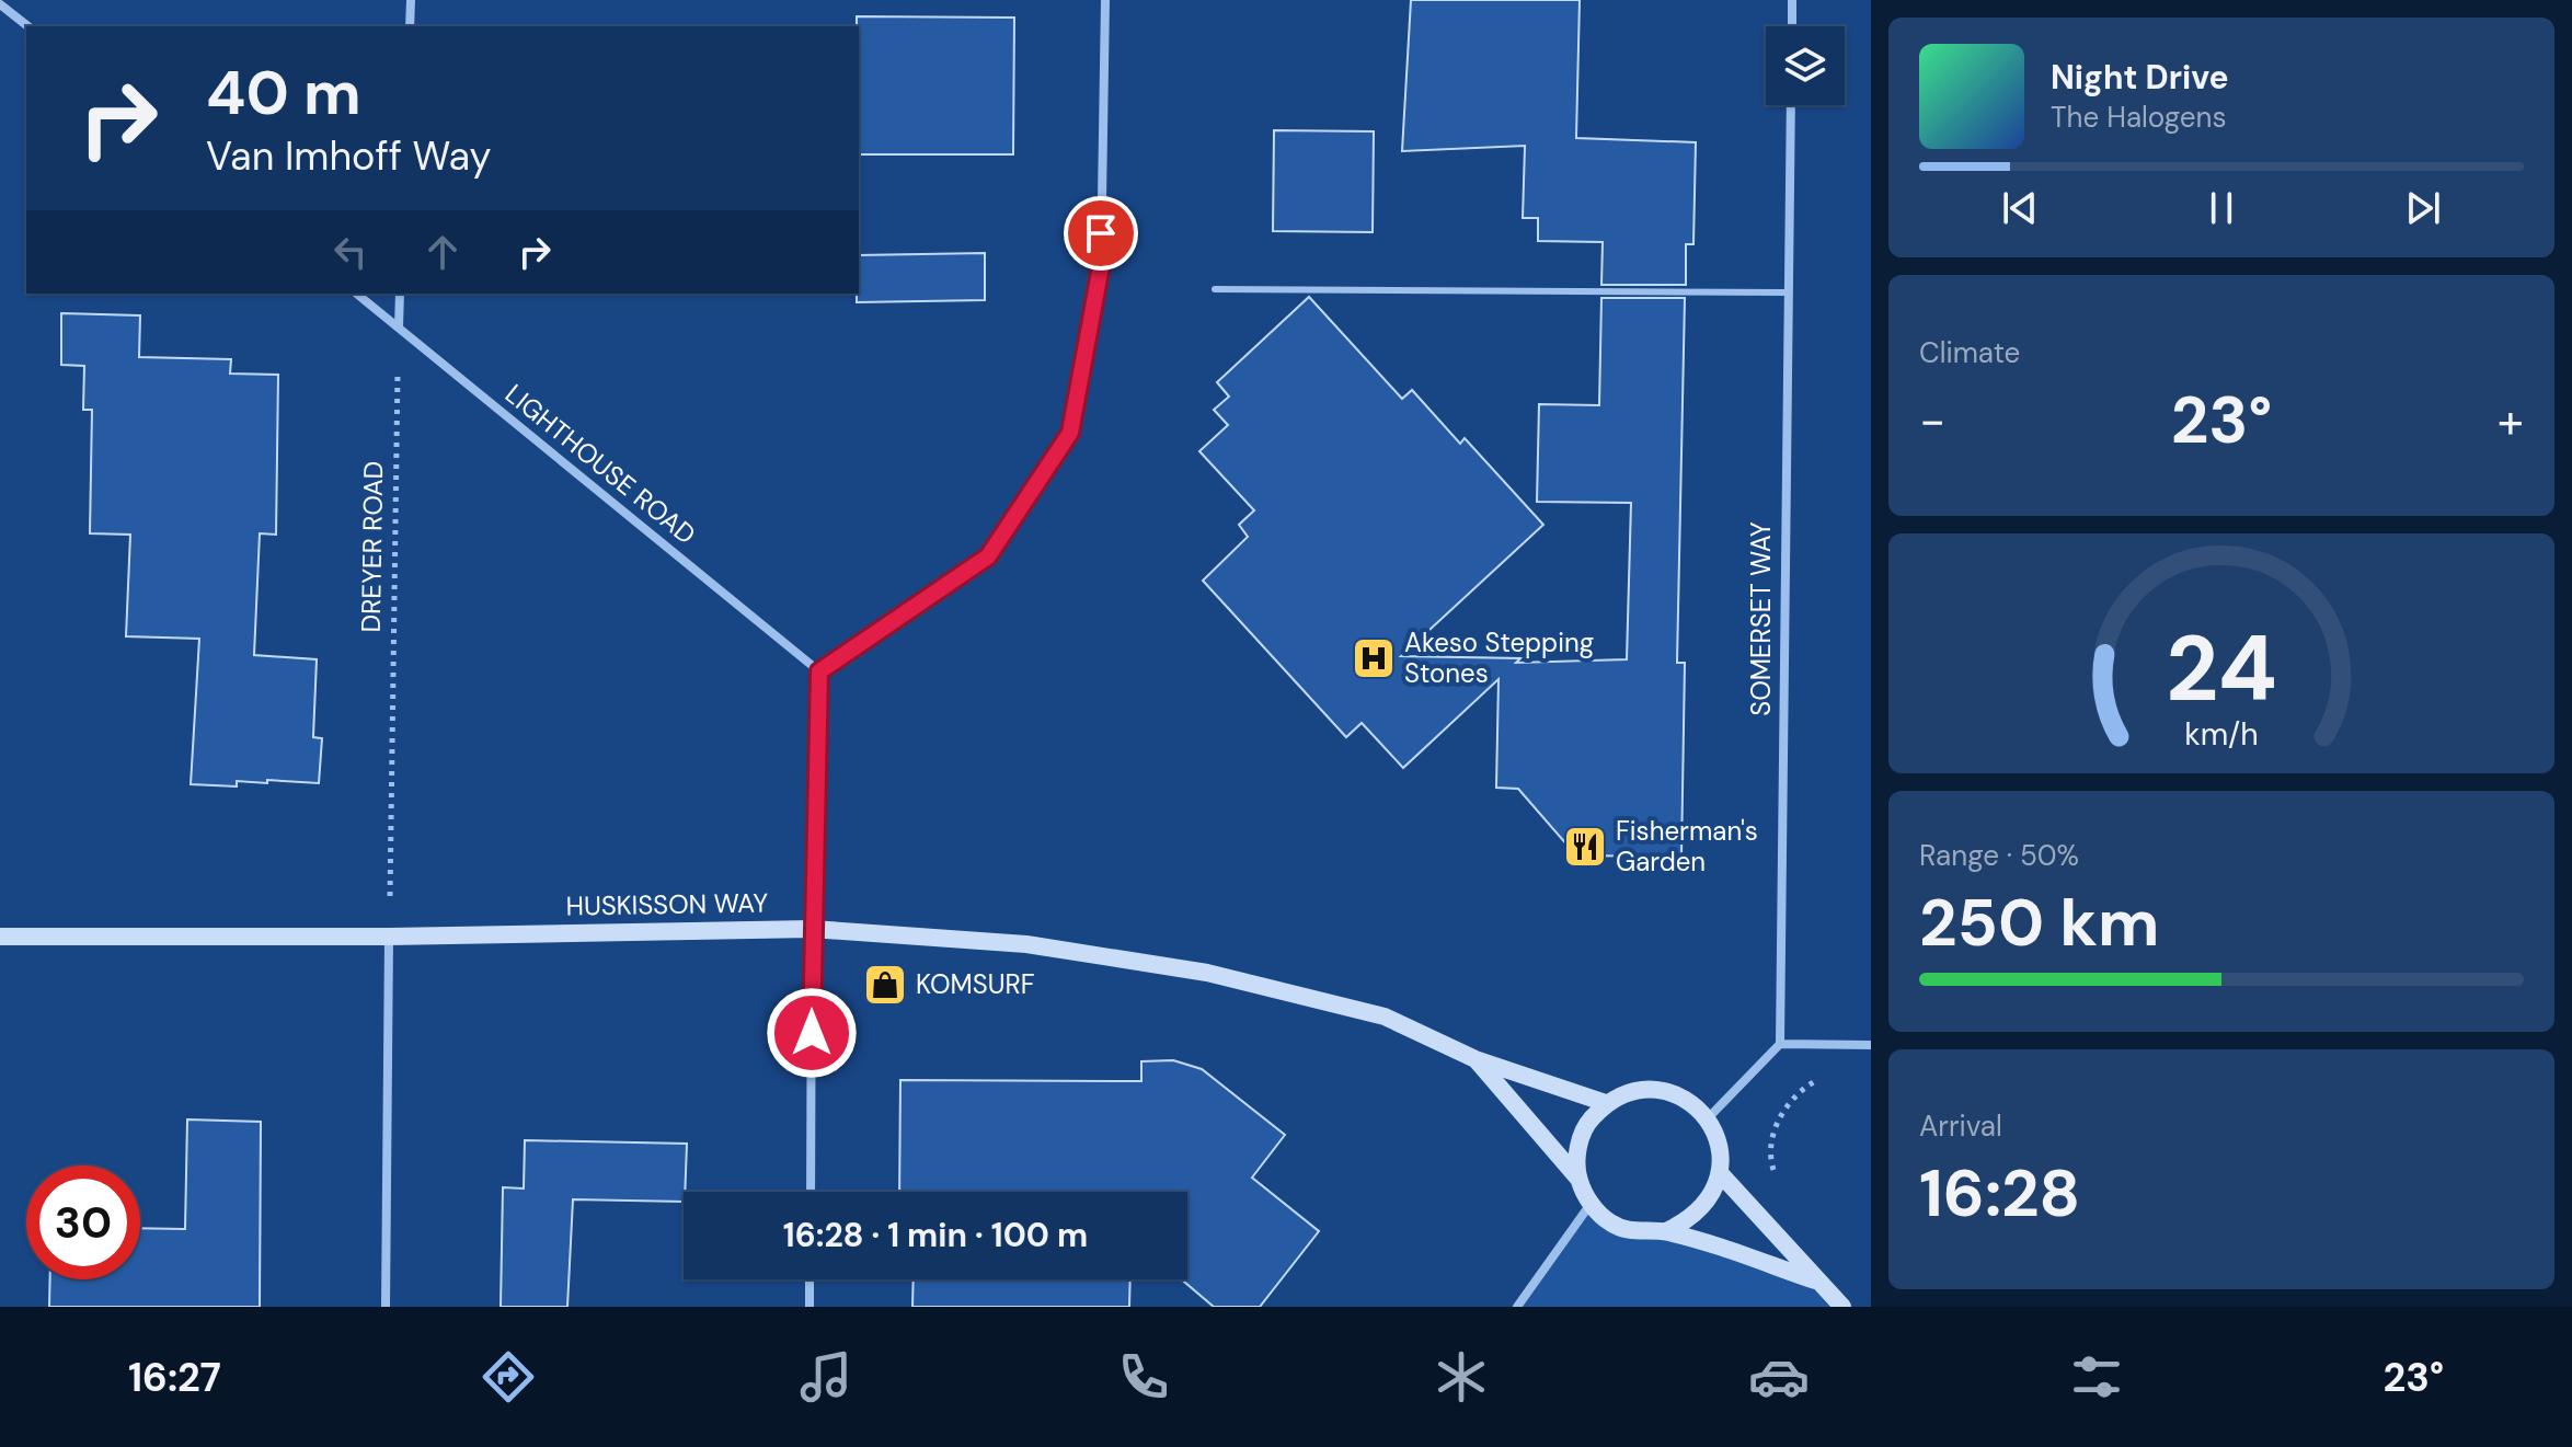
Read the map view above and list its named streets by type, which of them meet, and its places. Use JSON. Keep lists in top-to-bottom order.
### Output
{
  "streets": {
    "main road": ["HUSKISSON WAY"],
    "street": ["LIGHTHOUSE ROAD", "SOMERSET WAY"],
    "path": ["DREYER ROAD"]
  },
  "crossings": [
    ["LIGHTHOUSE ROAD", "DREYER ROAD"],
    ["DREYER ROAD", "HUSKISSON WAY"]
  ],
  "places": {
    "hospital": ["Akeso Stepping Stones"],
    "restaurant": ["Fisherman's Garden"],
    "shop": ["KOMSURF"]
  },
  "page": {
    "turn": ["40 m", "Van Imhoff Way"],
    "song": ["Night Drive", "The Halogens"],
    "tile": [
      "Climate",
      ["Range · 50%", "250 km"],
      ["Arrival", "16:28"]
    ],
    "heat": ["−", "23°", "+"],
    "limit": "30",
    "trip": "16:28 · 1 min · 100 m",
    "tabs": ["16:27", "23°"],
    "gauge": ["24", "km/h"]
  }
}
